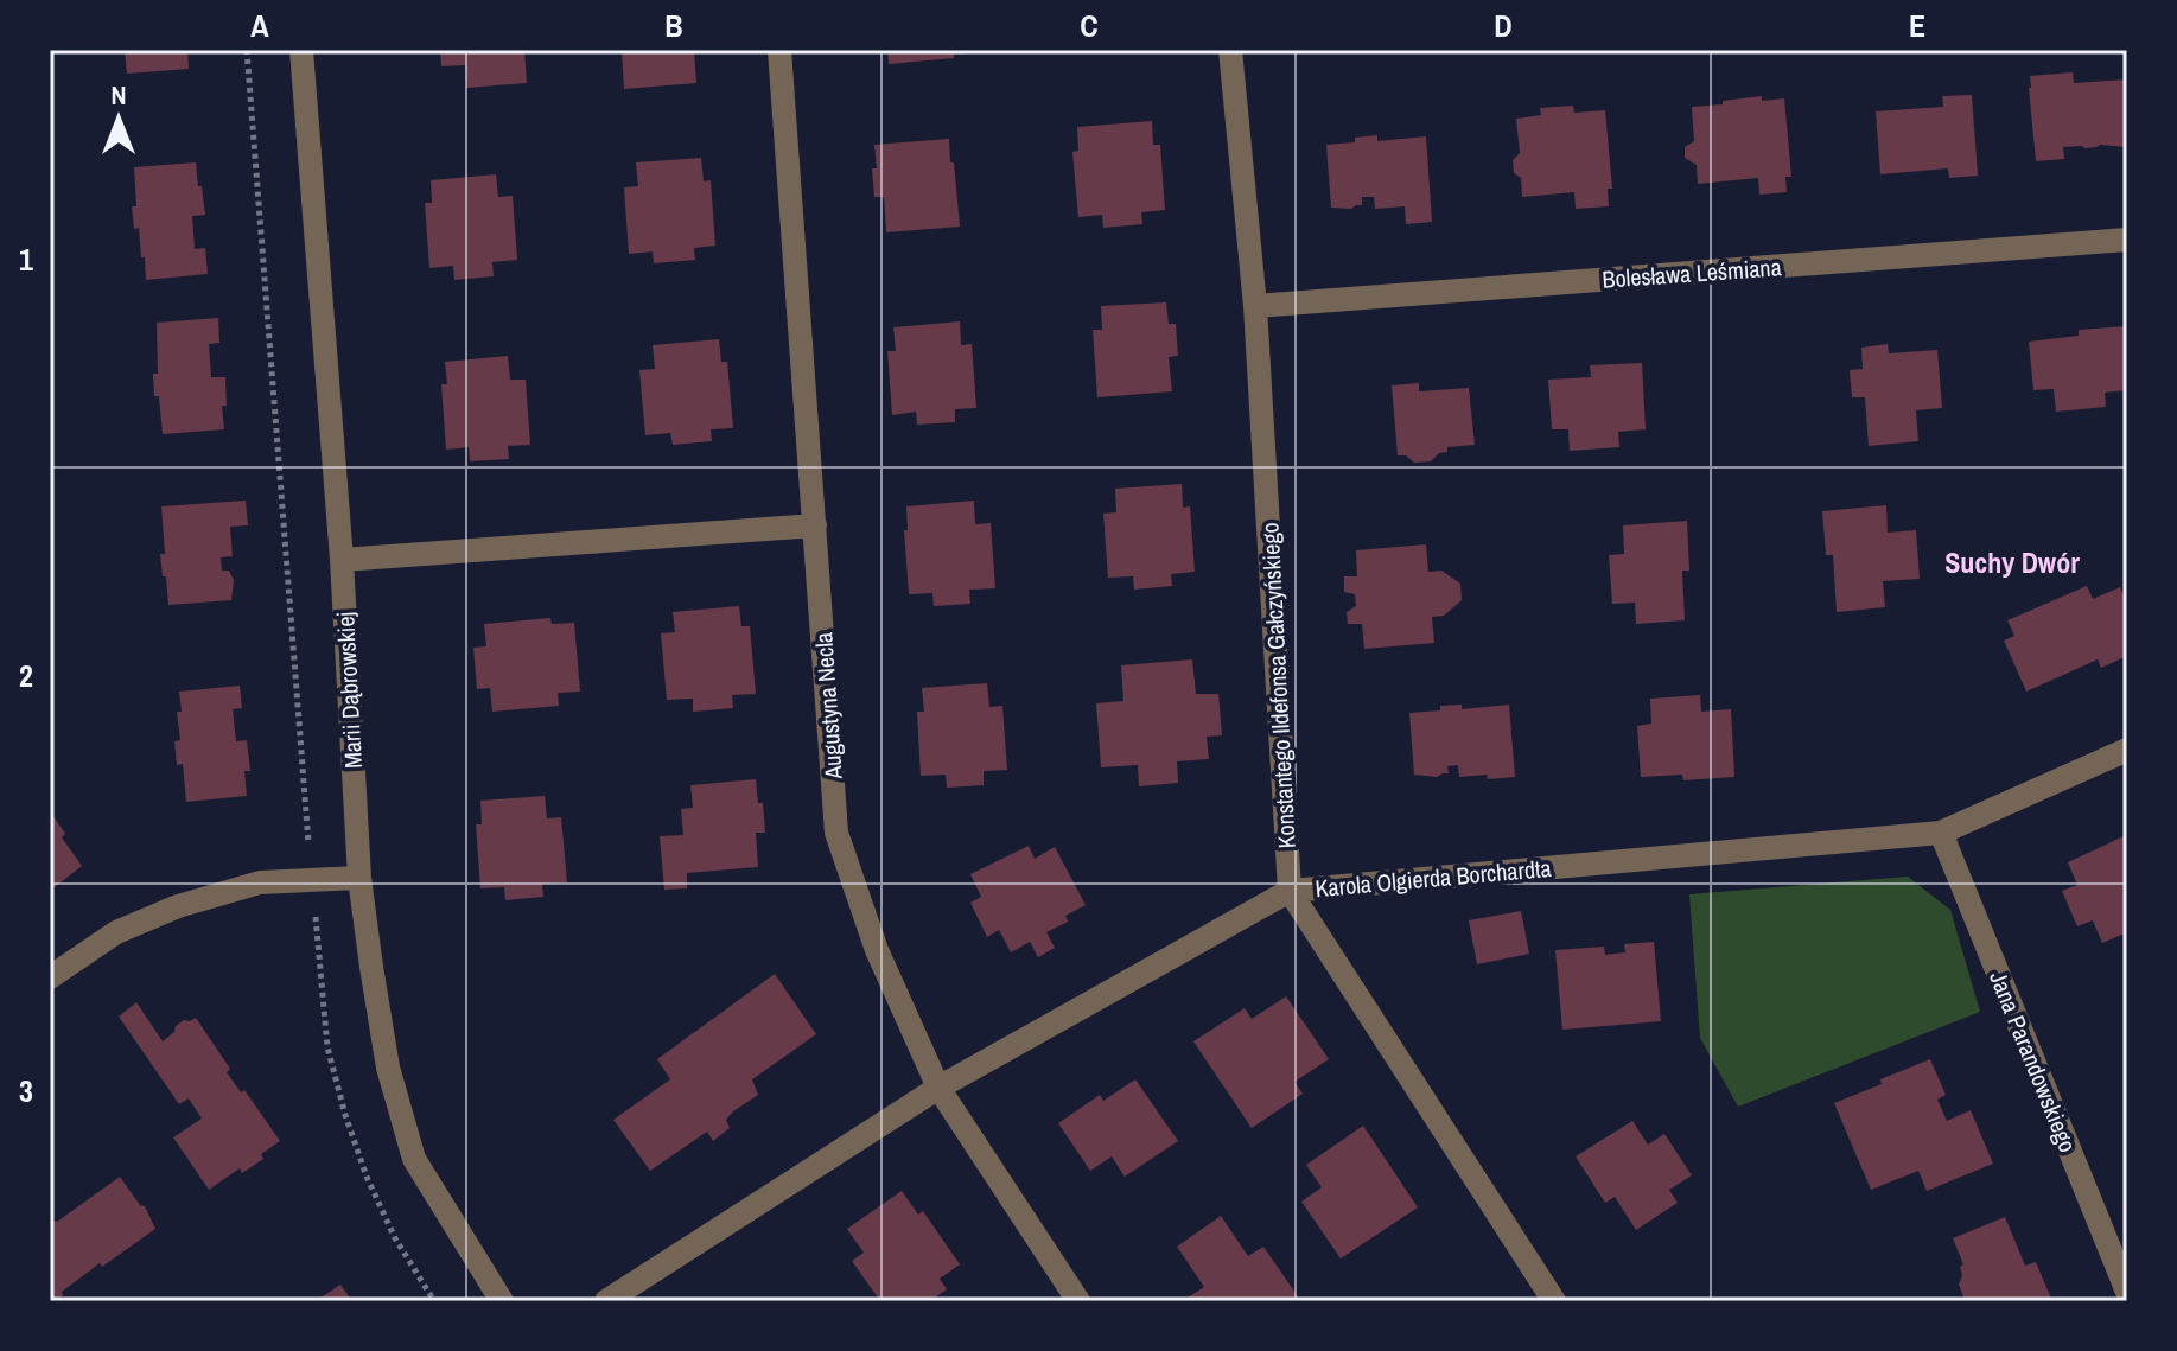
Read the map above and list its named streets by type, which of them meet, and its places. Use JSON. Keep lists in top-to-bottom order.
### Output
{
  "streets": {
    "street": [
      "Bolesława Leśmiana",
      "Konstantego Ildefonsa Gałczyńskiego",
      "Marii Dąbrowskiej",
      "Augustyna Necla",
      "Karola Olgierda Borchardta",
      "Jana Parandowskiego"
    ]
  },
  "crossings": [
    ["Bolesława Leśmiana", "Konstantego Ildefonsa Gałczyńskiego"],
    ["Konstantego Ildefonsa Gałczyńskiego", "Karola Olgierda Borchardta"],
    ["Augustyna Necla", "Karola Olgierda Borchardta"],
    ["Karola Olgierda Borchardta", "Jana Parandowskiego"]
  ],
  "districts": ["Suchy Dwór"],
  "north": "top",
  "grid": {
    "columns": [
      "A",
      "B",
      "C",
      "D",
      "E"
    ],
    "rows": ["1", "2", "3"]
  }
}
